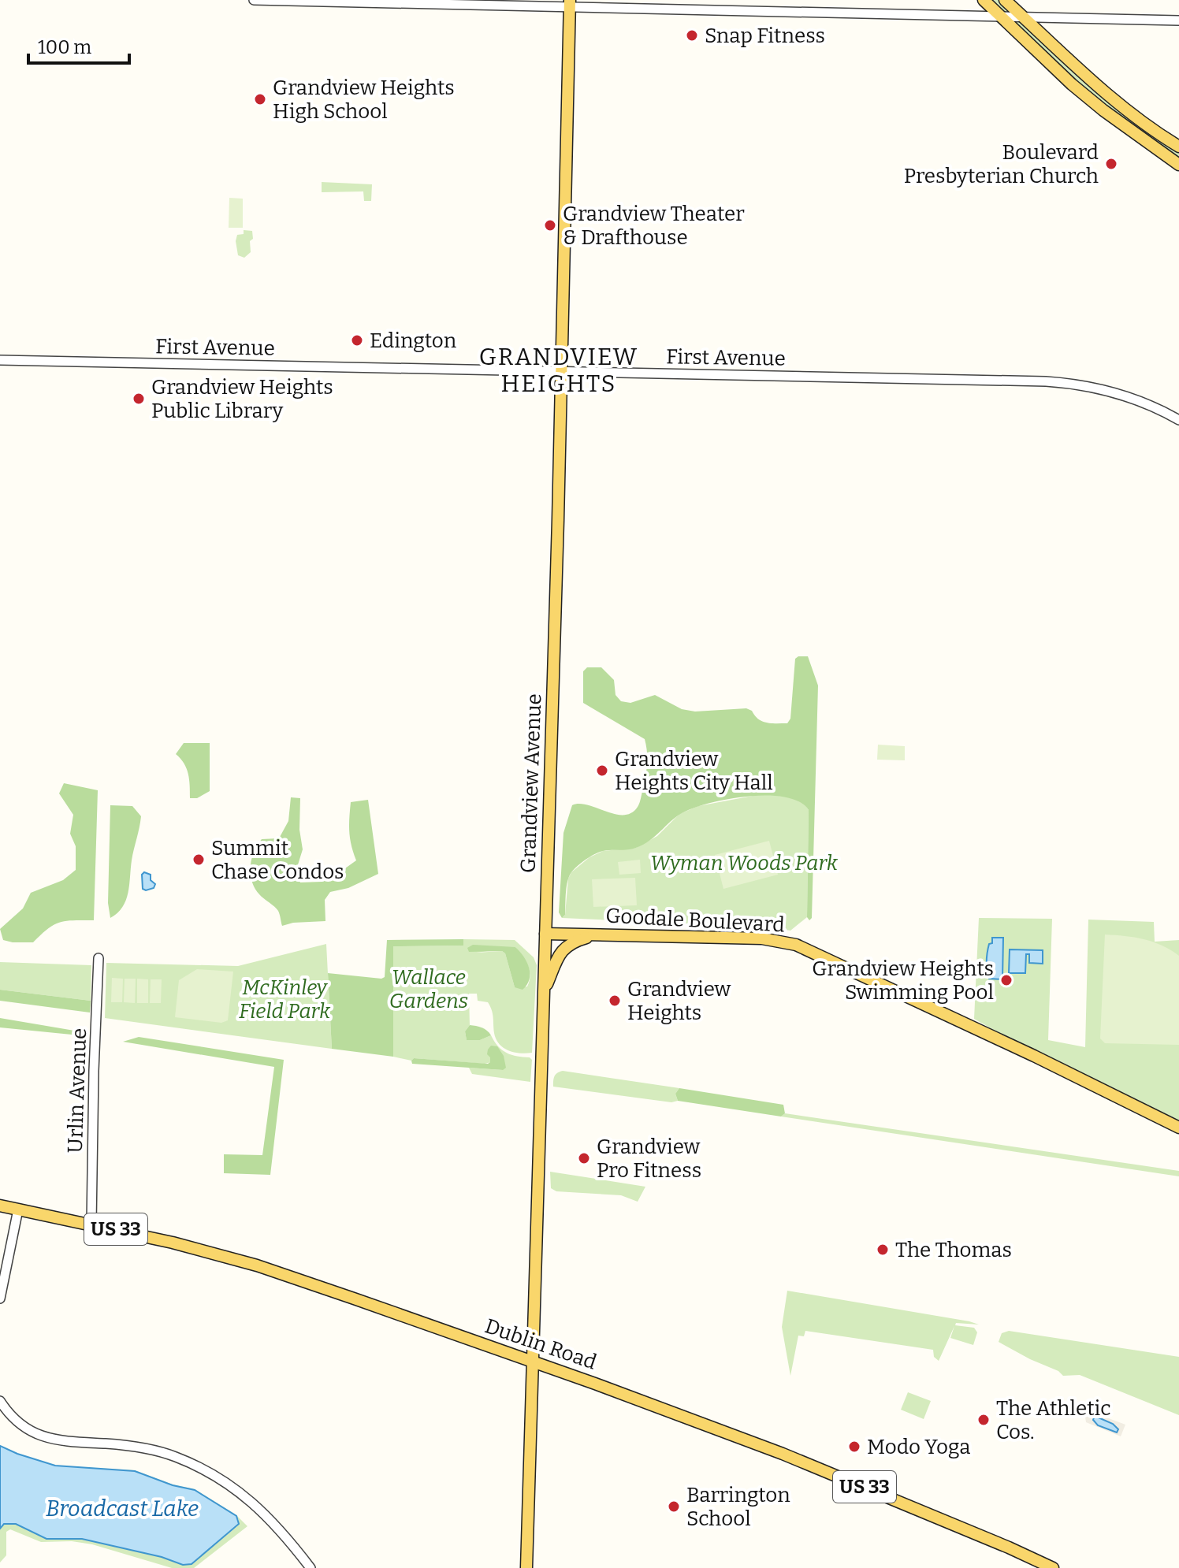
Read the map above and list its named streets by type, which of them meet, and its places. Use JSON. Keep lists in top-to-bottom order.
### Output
{
  "streets": {
    "main road": [
      "Grandview Avenue",
      "Goodale Boulevard",
      "US 33",
      "Dublin Road"
    ],
    "street": ["First Avenue", "Urlin Avenue"]
  },
  "crossings": [
    ["First Avenue", "Grandview Avenue"],
    ["Grandview Avenue", "Goodale Boulevard"],
    ["Grandview Avenue", "Dublin Road"],
    ["Urlin Avenue", "Dublin Road"]
  ],
  "districts": ["GRANDVIEW HEIGHTS"],
  "water": ["Broadcast Lake"],
  "parks": ["Wyman Woods Park", "Wallace Gardens", "McKinley Field Park"],
  "places": [
    "Snap Fitness",
    "Grandview Heights High School",
    "Boulevard Presbyterian Church",
    "Grandview Theater & Drafthouse",
    "Edington",
    "Grandview Heights Public Library",
    "Grandview Heights City Hall",
    "Summit Chase Condos",
    "Grandview Heights Swimming Pool",
    "Grandview Heights",
    "Grandview Pro Fitness",
    "The Thomas",
    "The Athletic Cos.",
    "Modo Yoga",
    "Barrington School"
  ],
  "scale_bar": "100 m"
}
